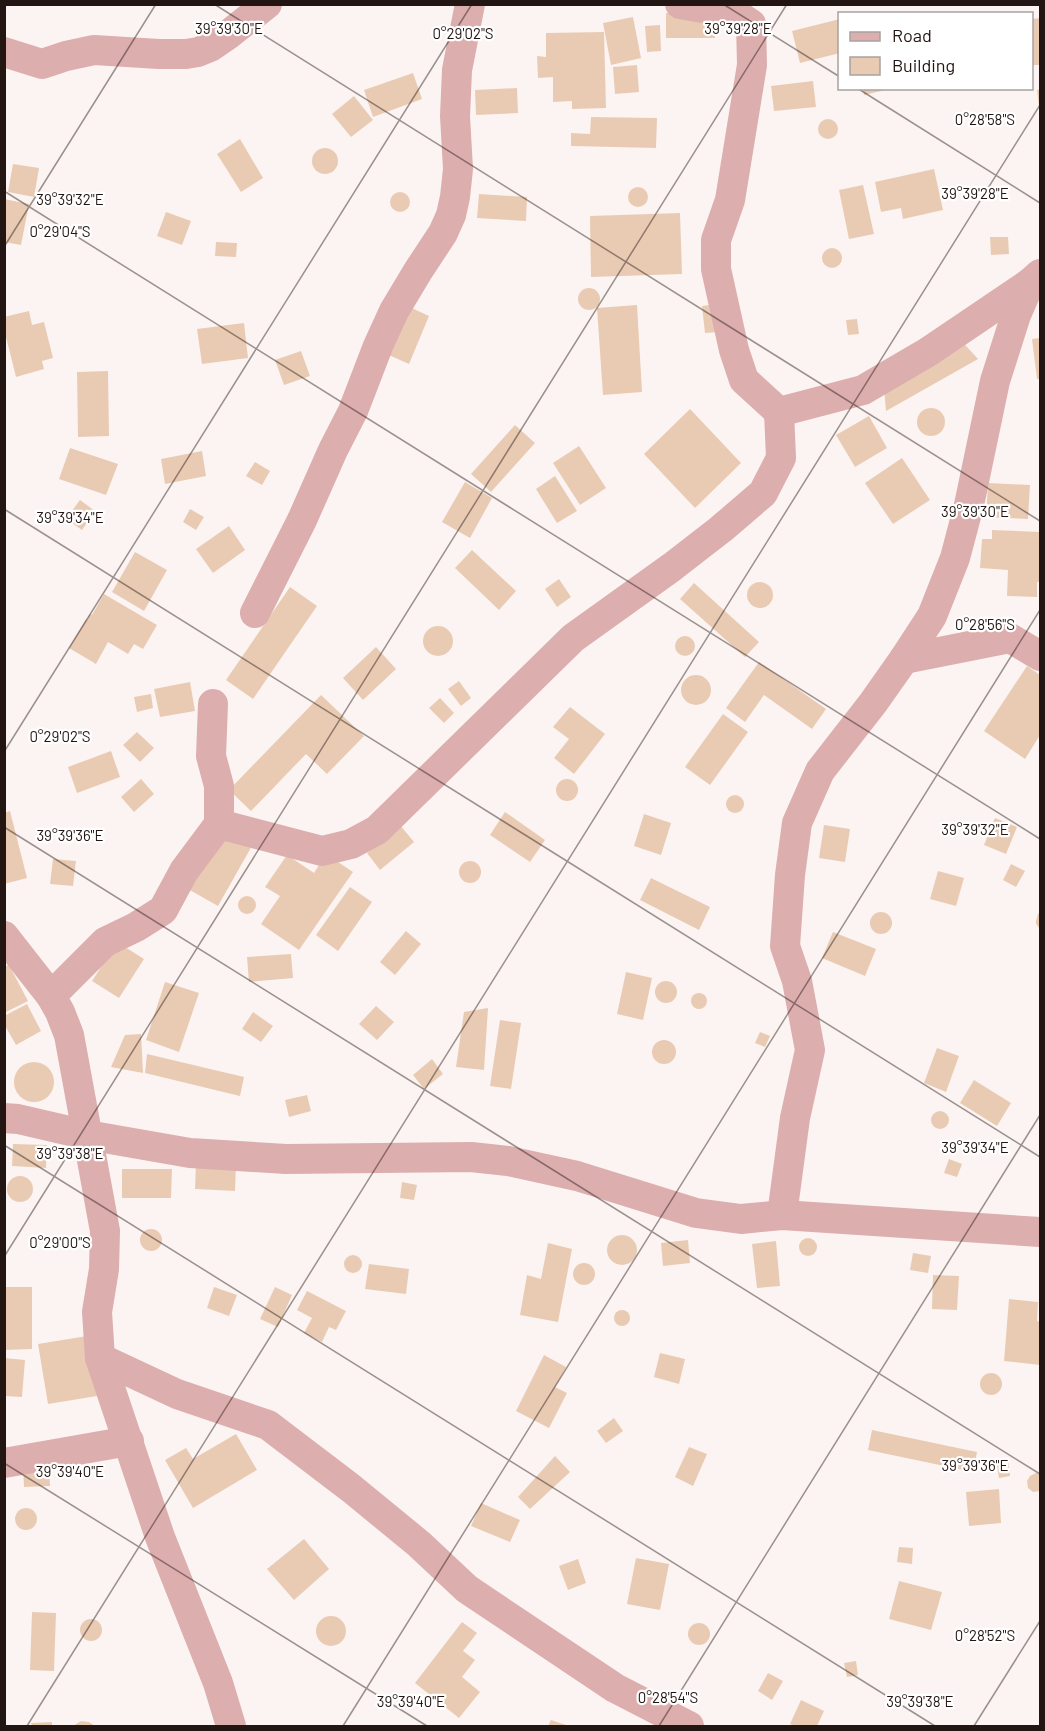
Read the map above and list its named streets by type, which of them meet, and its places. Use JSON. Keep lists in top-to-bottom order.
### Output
{
  "legend": ["Road", "Building"],
  "coordinates": [
    "39°39'30\"E",
    "39°39'28\"E",
    "0°29'02\"S",
    "0°28'58\"S",
    "39°39'32\"E",
    "0°29'04\"S",
    "39°39'34\"E",
    "0°28'56\"S",
    "39°39'36\"E",
    "39°39'38\"E",
    "0°29'00\"S",
    "39°39'40\"E",
    "0°28'52\"S",
    "0°28'54\"S"
  ]
}
